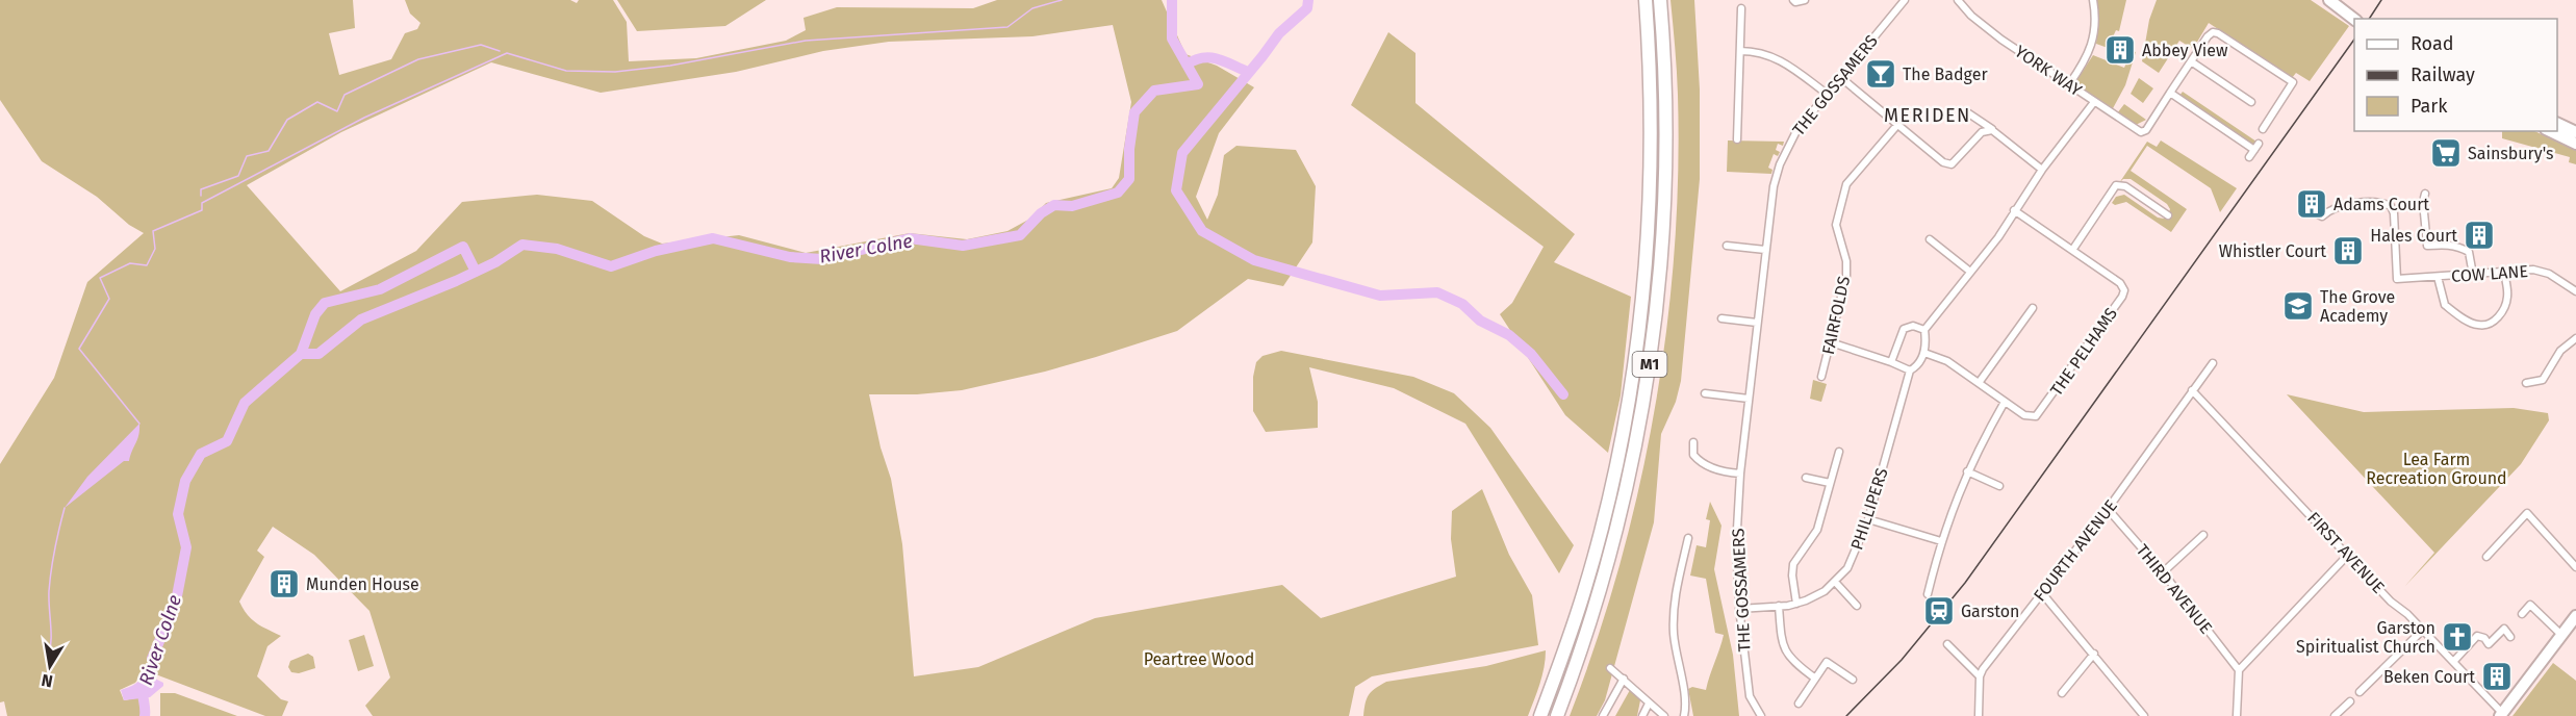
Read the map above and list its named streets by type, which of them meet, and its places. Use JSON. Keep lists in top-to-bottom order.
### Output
{
  "streets": {
    "highway": ["M1"],
    "street": [
      "YORK WAY",
      "THE GOSSAMERS",
      "COW LANE",
      "FAIRFOLDS",
      "THE PELHAMS",
      "PHILLIPERS",
      "FOURTH AVENUE",
      "FIRST AVENUE",
      "THIRD AVENUE"
    ]
  },
  "crossings": [
    ["THE GOSSAMERS", "PHILLIPERS"],
    ["THE PELHAMS", "PHILLIPERS"],
    ["FOURTH AVENUE", "FIRST AVENUE"],
    ["FOURTH AVENUE", "THIRD AVENUE"]
  ],
  "districts": ["MERIDEN"],
  "water": ["River Colne"],
  "parks": ["Lea Farm Recreation Ground", "Peartree Wood"],
  "places": {
    "building": [
      "Abbey View",
      "Adams Court",
      "Hales Court",
      "Whistler Court",
      "Munden House",
      "Beken Court"
    ],
    "bar": ["The Badger"],
    "supermarket": ["Sainsbury's"],
    "school or university": ["The Grove Academy"],
    "station": ["Garston"],
    "church": ["Garston Spiritualist Church"]
  },
  "legend": ["Road", "Railway", "Park"],
  "north": "bottom"
}
